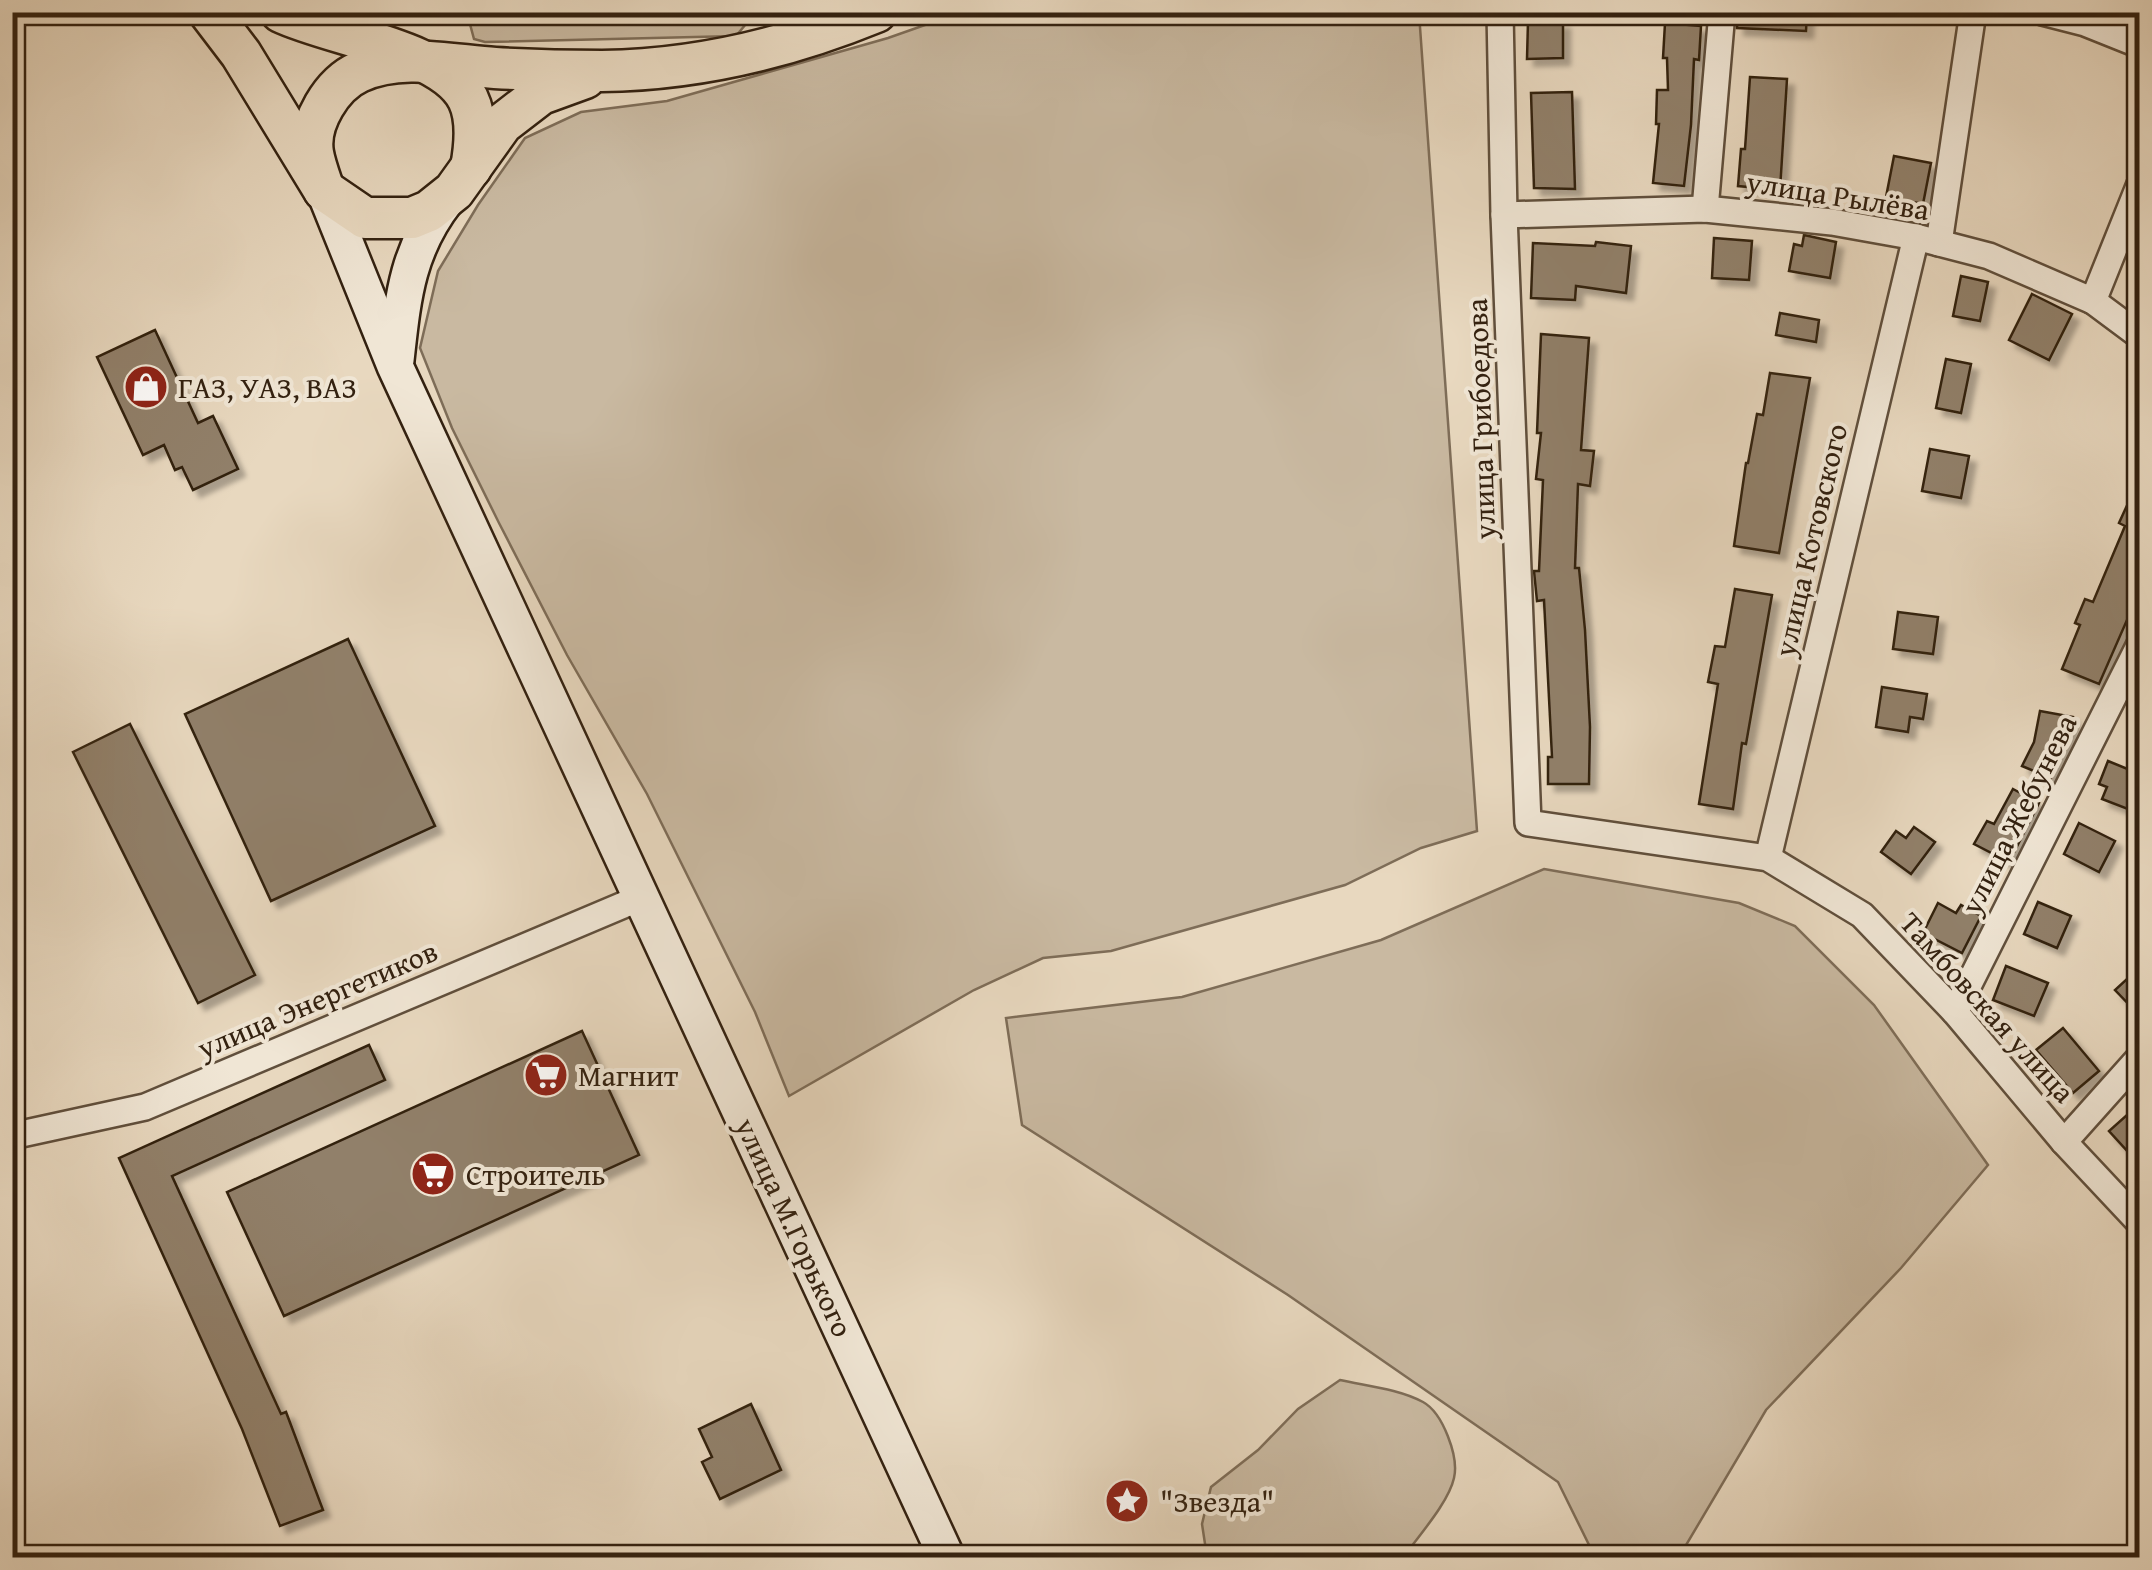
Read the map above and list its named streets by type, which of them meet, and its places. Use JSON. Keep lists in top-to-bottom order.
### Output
{
  "streets": {
    "main road": ["улица М.Горького"],
    "street": [
      "улица Рылёва",
      "улица Грибоедова",
      "улица Котовского",
      "улица Жебунева",
      "улица Энергетиков",
      "Тамбовская улица"
    ]
  },
  "crossings": [
    ["улица Рылёва", "улица Грибоедова"],
    ["улица Рылёва", "улица Котовского"],
    ["улица Грибоедова", "улица Котовского"],
    ["улица Грибоедова", "Тамбовская улица"],
    ["улица Котовского", "Тамбовская улица"],
    ["улица Жебунева", "Тамбовская улица"],
    ["улица Энергетиков", "улица М.Горького"]
  ],
  "places": {
    "shop": ["ГАЗ, УАЗ, ВАЗ"],
    "supermarket": ["Магнит", "Строитель"],
    "place": ["\"Звезда\""]
  }
}
